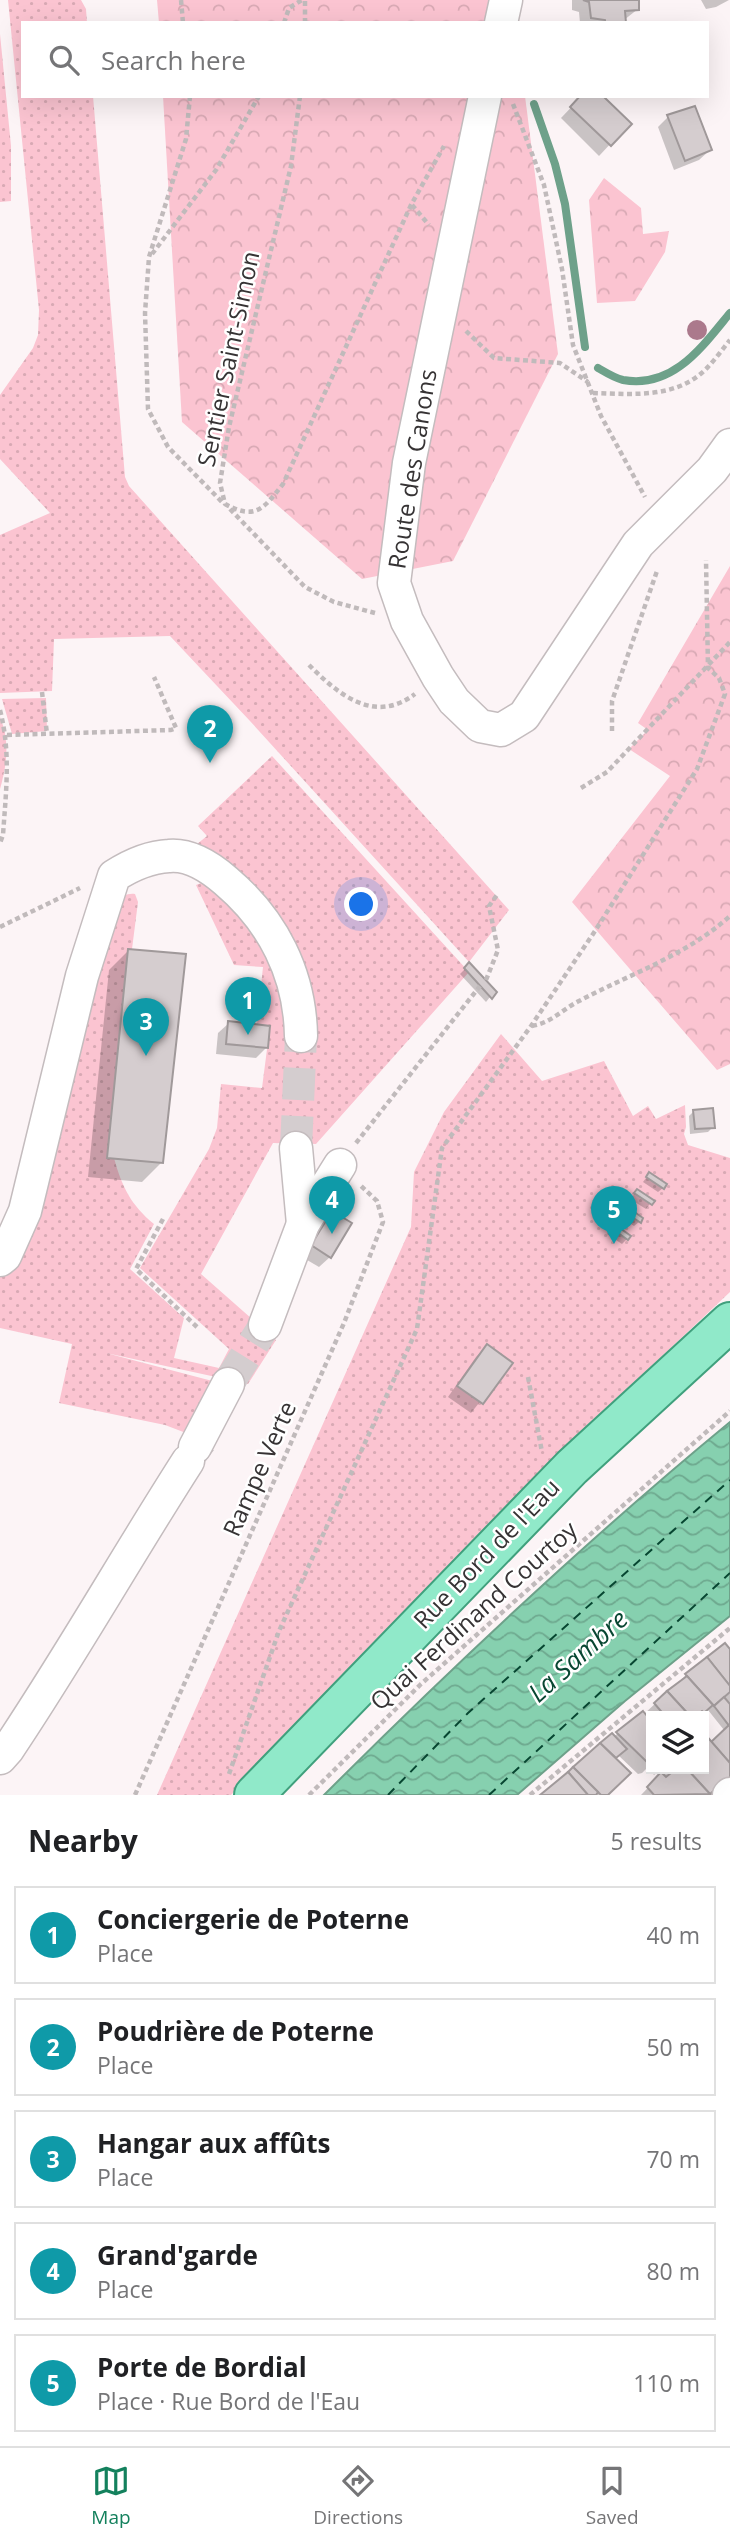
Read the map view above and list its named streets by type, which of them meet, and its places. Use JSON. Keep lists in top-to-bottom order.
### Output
{
  "streets": {
    "main road": ["Rue Bord de l'Eau"],
    "street": ["Route des Canons"],
    "path": ["Sentier Saint-Simon", "Rampe Verte", "Quai Ferdinand Courtoy"]
  },
  "water": ["La Sambre"],
  "page": {
    "search": "Search here",
    "pins": [
      "2",
      "1",
      "3",
      "4",
      "5"
    ],
    "heading": ["Nearby", "5 results"],
    "list": [
      {
        "mark": "1",
        "name": "Conciergerie de Poterne",
        "note": "Place",
        "value": "40 m"
      },
      {
        "mark": "2",
        "name": "Poudrière de Poterne",
        "note": "Place",
        "value": "50 m"
      },
      {
        "mark": "3",
        "name": "Hangar aux affûts",
        "note": "Place",
        "value": "70 m"
      },
      {
        "mark": "4",
        "name": "Grand'garde",
        "note": "Place",
        "value": "80 m"
      },
      {
        "mark": "5",
        "name": "Porte de Bordial",
        "note": "Place · Rue Bord de l'Eau",
        "value": "110 m"
      }
    ],
    "nav": ["Map", "Directions", "Saved"]
  }
}
